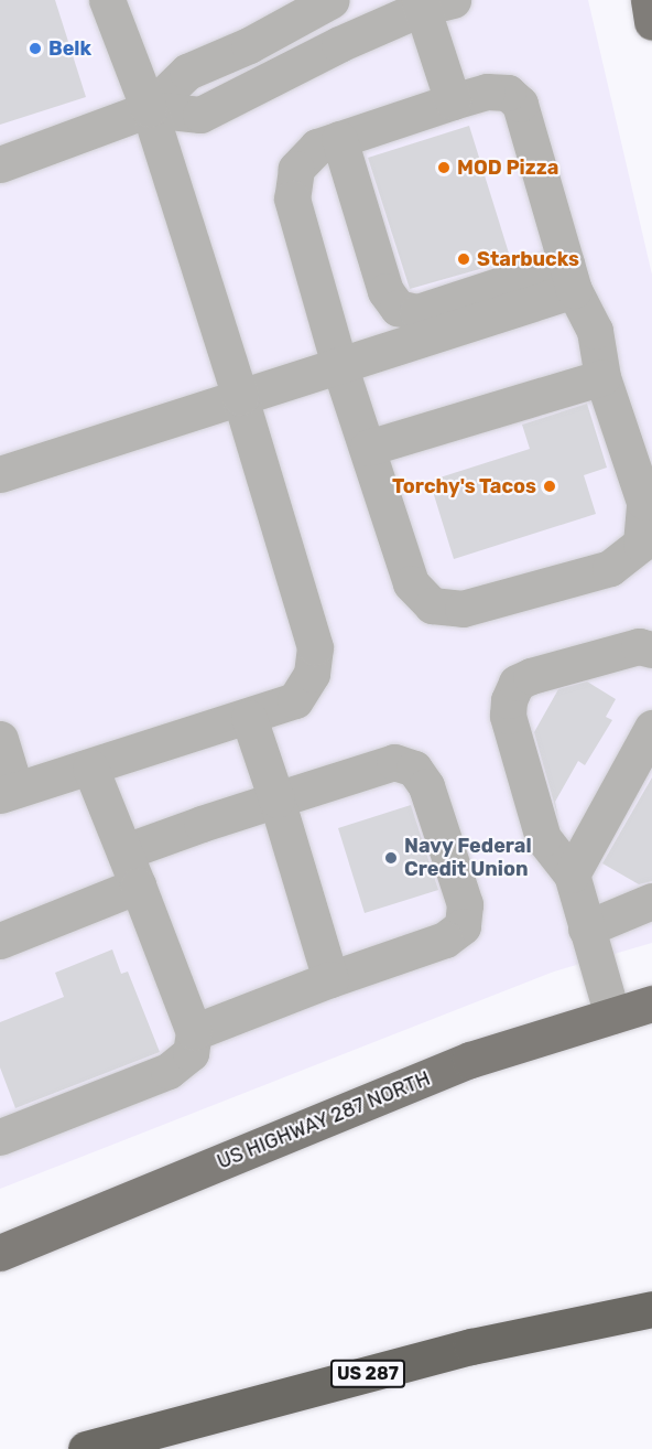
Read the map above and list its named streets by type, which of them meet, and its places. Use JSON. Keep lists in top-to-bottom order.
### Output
{
  "streets": {
    "highway": ["US 287"],
    "main road": ["US HIGHWAY 287 NORTH"]
  },
  "places": [
    "Belk",
    "MOD Pizza",
    "Starbucks",
    "Torchy's Tacos",
    "Navy Federal Credit Union"
  ]
}
